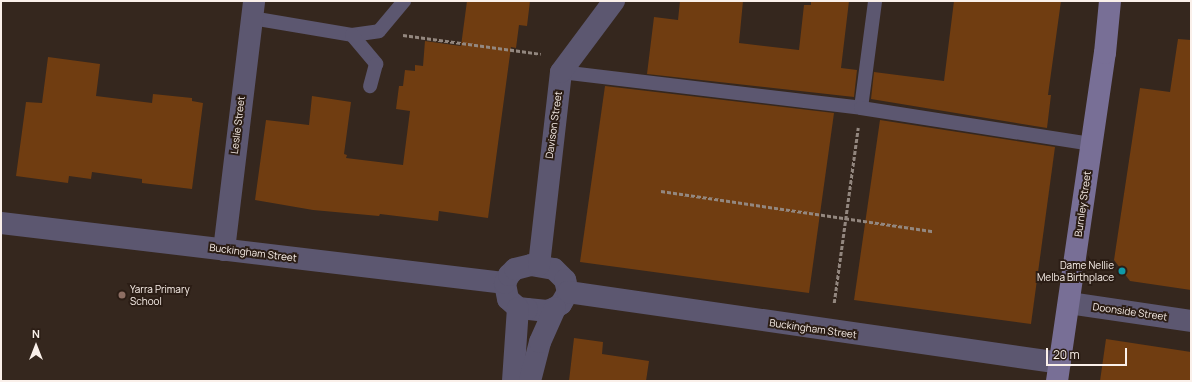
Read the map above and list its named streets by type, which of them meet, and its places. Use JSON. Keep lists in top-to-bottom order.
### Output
{
  "streets": {
    "main road": ["Burnley Street"],
    "street": [
      "Leslie Street",
      "Davison Street",
      "Buckingham Street",
      "Doonside Street"
    ]
  },
  "crossings": [
    ["Leslie Street", "Buckingham Street"],
    ["Davison Street", "Buckingham Street"],
    ["Burnley Street", "Buckingham Street"],
    ["Burnley Street", "Doonside Street"]
  ],
  "places": ["Dame Nellie Melba Birthplace", "Yarra Primary School"],
  "scale_bar": "20 m",
  "north": "top"
}
